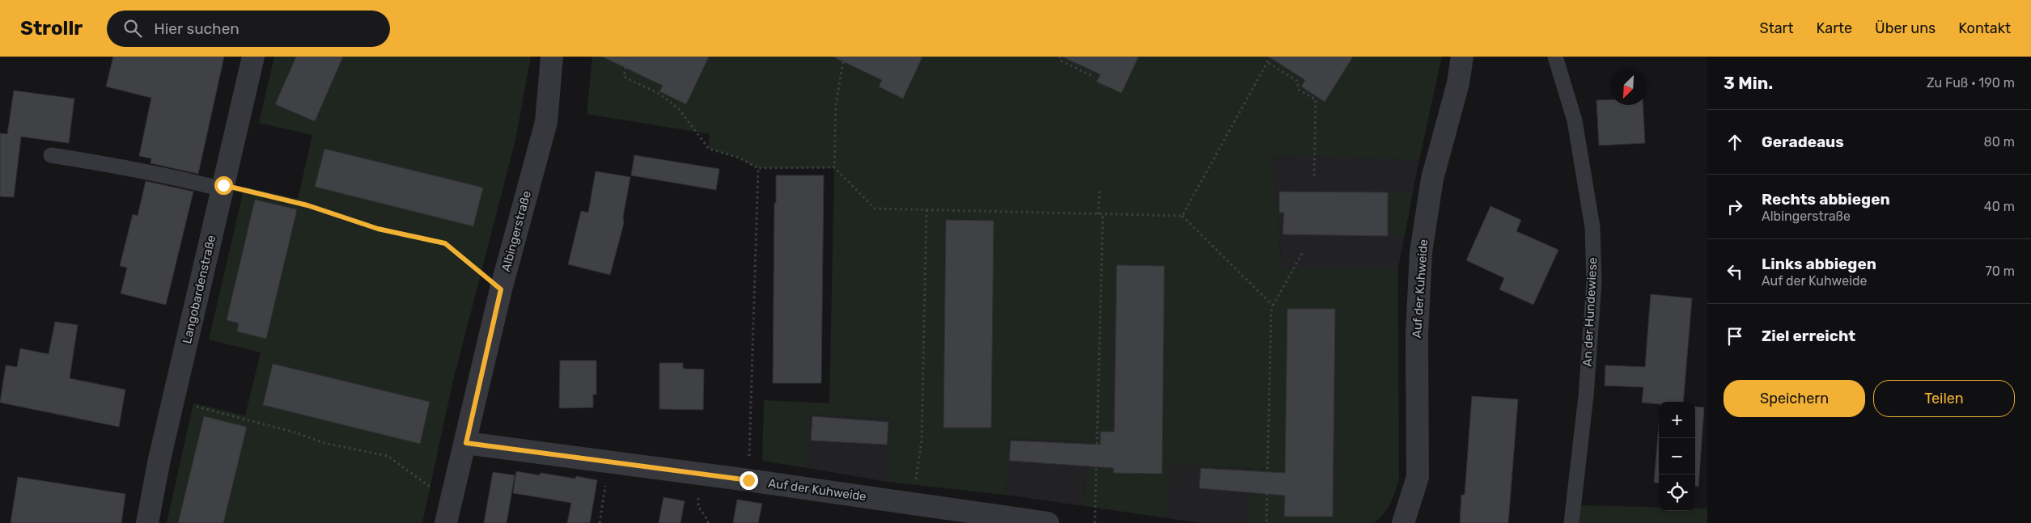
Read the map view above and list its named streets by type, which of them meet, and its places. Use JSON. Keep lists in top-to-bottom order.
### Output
{
  "streets": {
    "street": ["Albingerstraße", "Auf der Kuhweide", "Langobardenstraße"],
    "lane": ["An der Hundewiese"]
  },
  "crossings": [
    ["Albingerstraße", "Auf der Kuhweide"]
  ],
  "north": "bottom left",
  "page": {
    "header": "Strollr",
    "search": "Hier suchen",
    "nav": [
      "Start",
      "Karte",
      "Über uns",
      "Kontakt"
    ],
    "heading": ["3 Min.", "Zu Fuß · 190 m"],
    "list": [
      ["Geradeaus", "80 m"],
      ["Rechts abbiegen", "Albingerstraße", "40 m"],
      ["Links abbiegen", "Auf der Kuhweide", "70 m"],
      "Ziel erreicht"
    ],
    "buttons": ["Speichern", "Teilen"],
    "map_buttons": ["+", "−"]
  }
}
